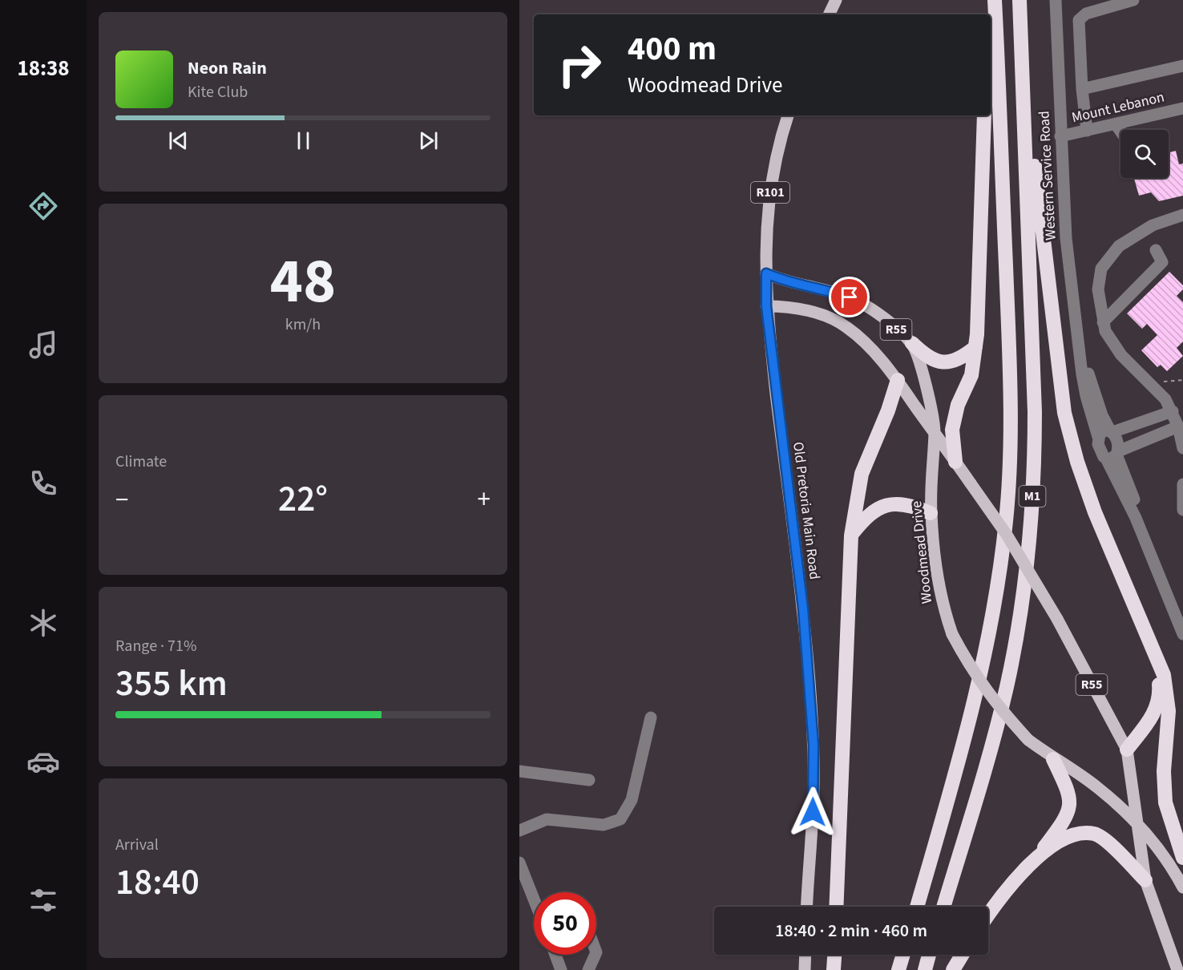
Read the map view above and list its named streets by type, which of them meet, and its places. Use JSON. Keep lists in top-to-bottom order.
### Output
{
  "streets": {
    "highway": ["M1"],
    "main road": [
      "R101",
      "R55",
      "Old Pretoria Main Road",
      "Woodmead Drive"
    ],
    "street": ["Mount Lebanon", "Western Service Road"]
  },
  "crossings": [
    ["Mount Lebanon", "Western Service Road"],
    ["R55", "Old Pretoria Main Road"],
    ["R55", "Woodmead Drive"],
    ["Old Pretoria Main Road", "Woodmead Drive"]
  ],
  "page": {
    "tabs": "18:38",
    "turn": ["400 m", "Woodmead Drive"],
    "song": ["Neon Rain", "Kite Club"],
    "tile": [
      ["48", "km/h"],
      "Climate",
      ["Range · 71%", "355 km"],
      ["Arrival", "18:40"]
    ],
    "heat": ["−", "22°", "+"],
    "limit": "50",
    "trip": "18:40 · 2 min · 460 m"
  }
}
